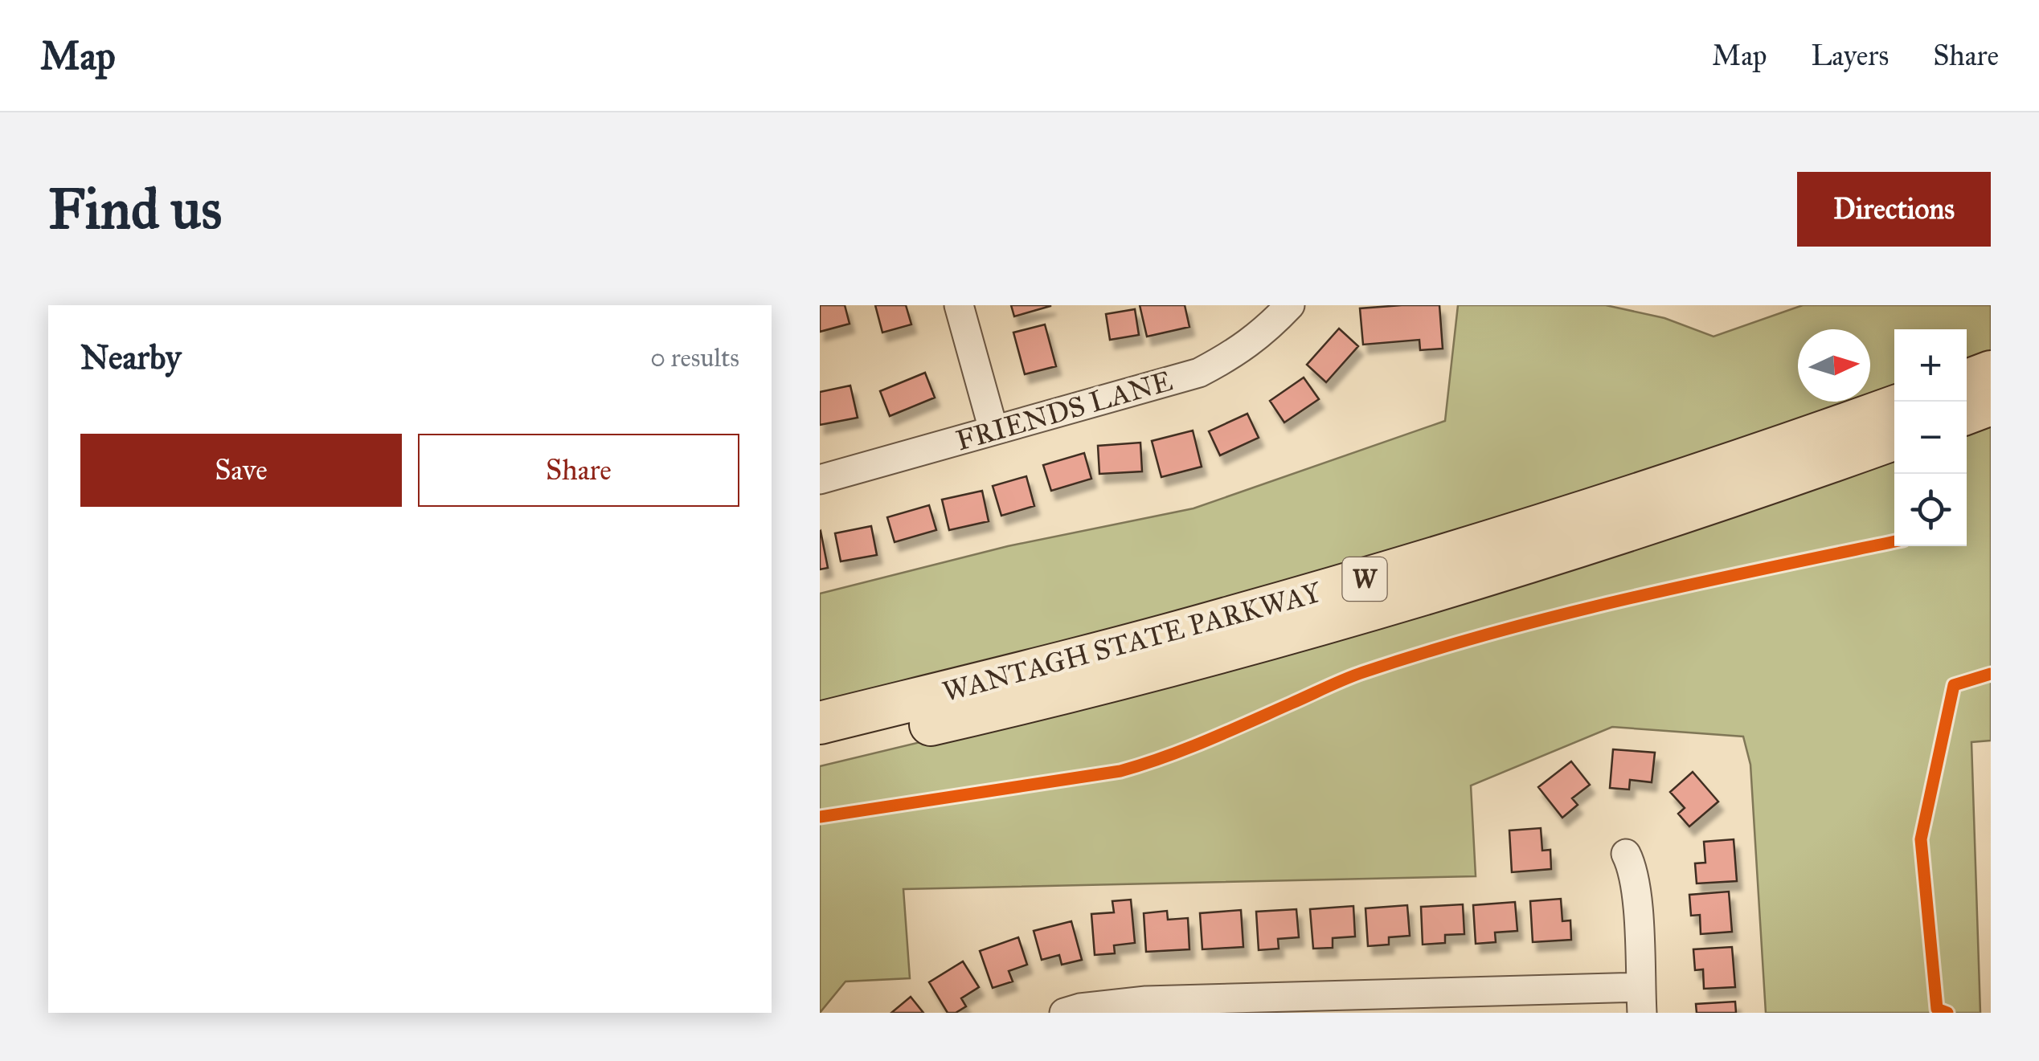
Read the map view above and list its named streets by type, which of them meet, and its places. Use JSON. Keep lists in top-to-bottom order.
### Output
{
  "streets": {
    "highway": ["W", "WANTAGH STATE PARKWAY"],
    "street": ["FRIENDS LANE"]
  },
  "north": "right",
  "page": {
    "header": "Map",
    "nav": ["Map", "Layers", "Share"],
    "buttons": [
      "Directions",
      ["Save", "Share"]
    ],
    "title": "Find us",
    "heading": ["Nearby", "0 results"],
    "map_buttons": ["+", "−"]
  }
}
